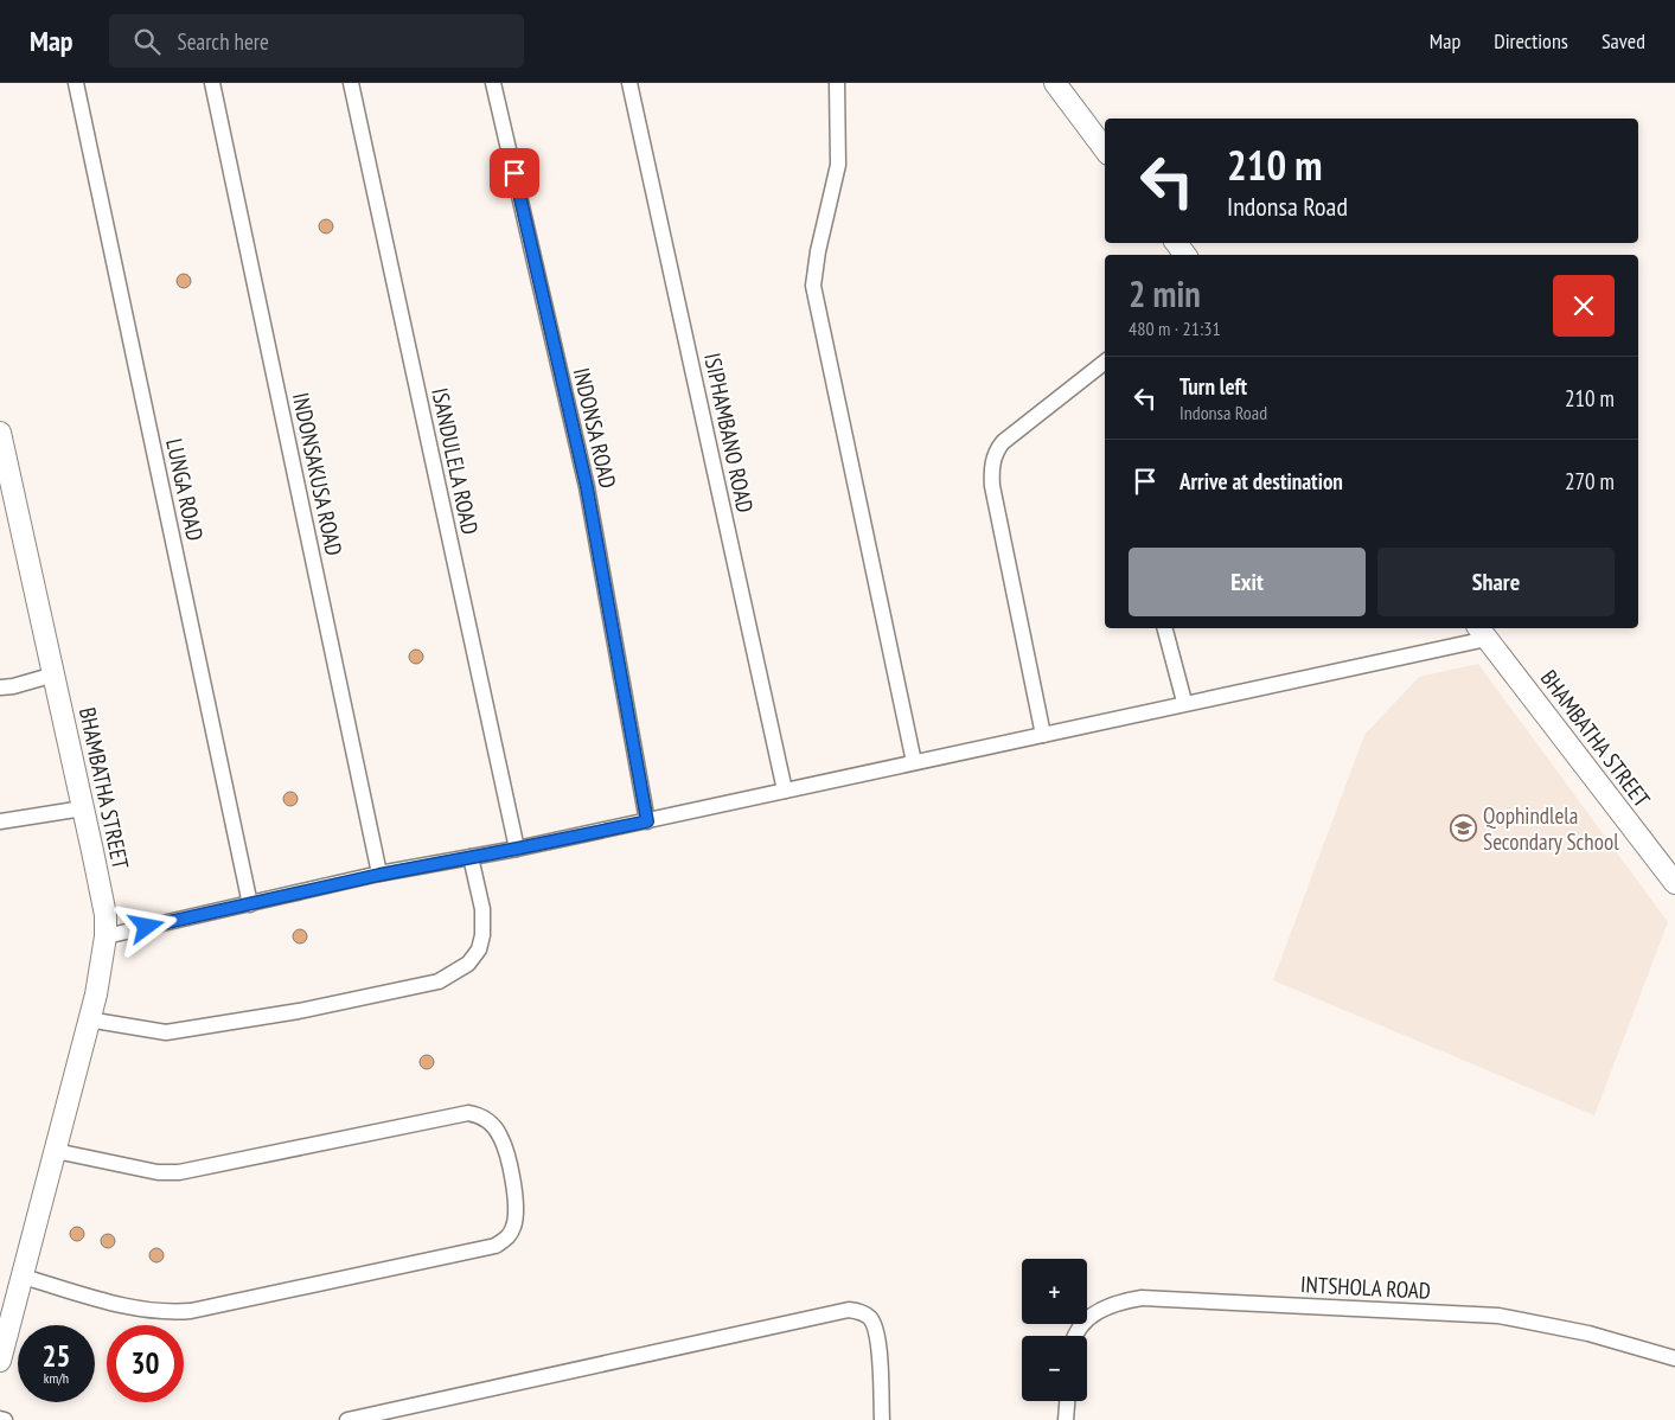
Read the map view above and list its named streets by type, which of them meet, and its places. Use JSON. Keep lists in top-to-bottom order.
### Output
{
  "streets": {
    "street": [
      "INDONSA ROAD",
      "ISIPHAMBANO ROAD",
      "ISANDULELA ROAD",
      "INDONSAKUSA ROAD",
      "LUNGA ROAD",
      "BHAMBATHA STREET",
      "INTSHOLA ROAD"
    ]
  },
  "places": {
    "school or university": ["Qophindlela Secondary School"]
  },
  "page": {
    "header": "Map",
    "search": "Search here",
    "nav": ["Map", "Directions", "Saved"],
    "turn": ["210 m", "Indonsa Road"],
    "heading": ["2 min", "480 m · 21:31"],
    "list": [
      {
        "name": "Turn left",
        "note": "Indonsa Road",
        "value": "210 m"
      },
      {
        "name": "Arrive at destination",
        "value": "270 m"
      }
    ],
    "buttons": ["Exit", "Share"],
    "map_buttons": ["+", "−"],
    "speed": "25 km/h",
    "limit": "30"
  }
}
